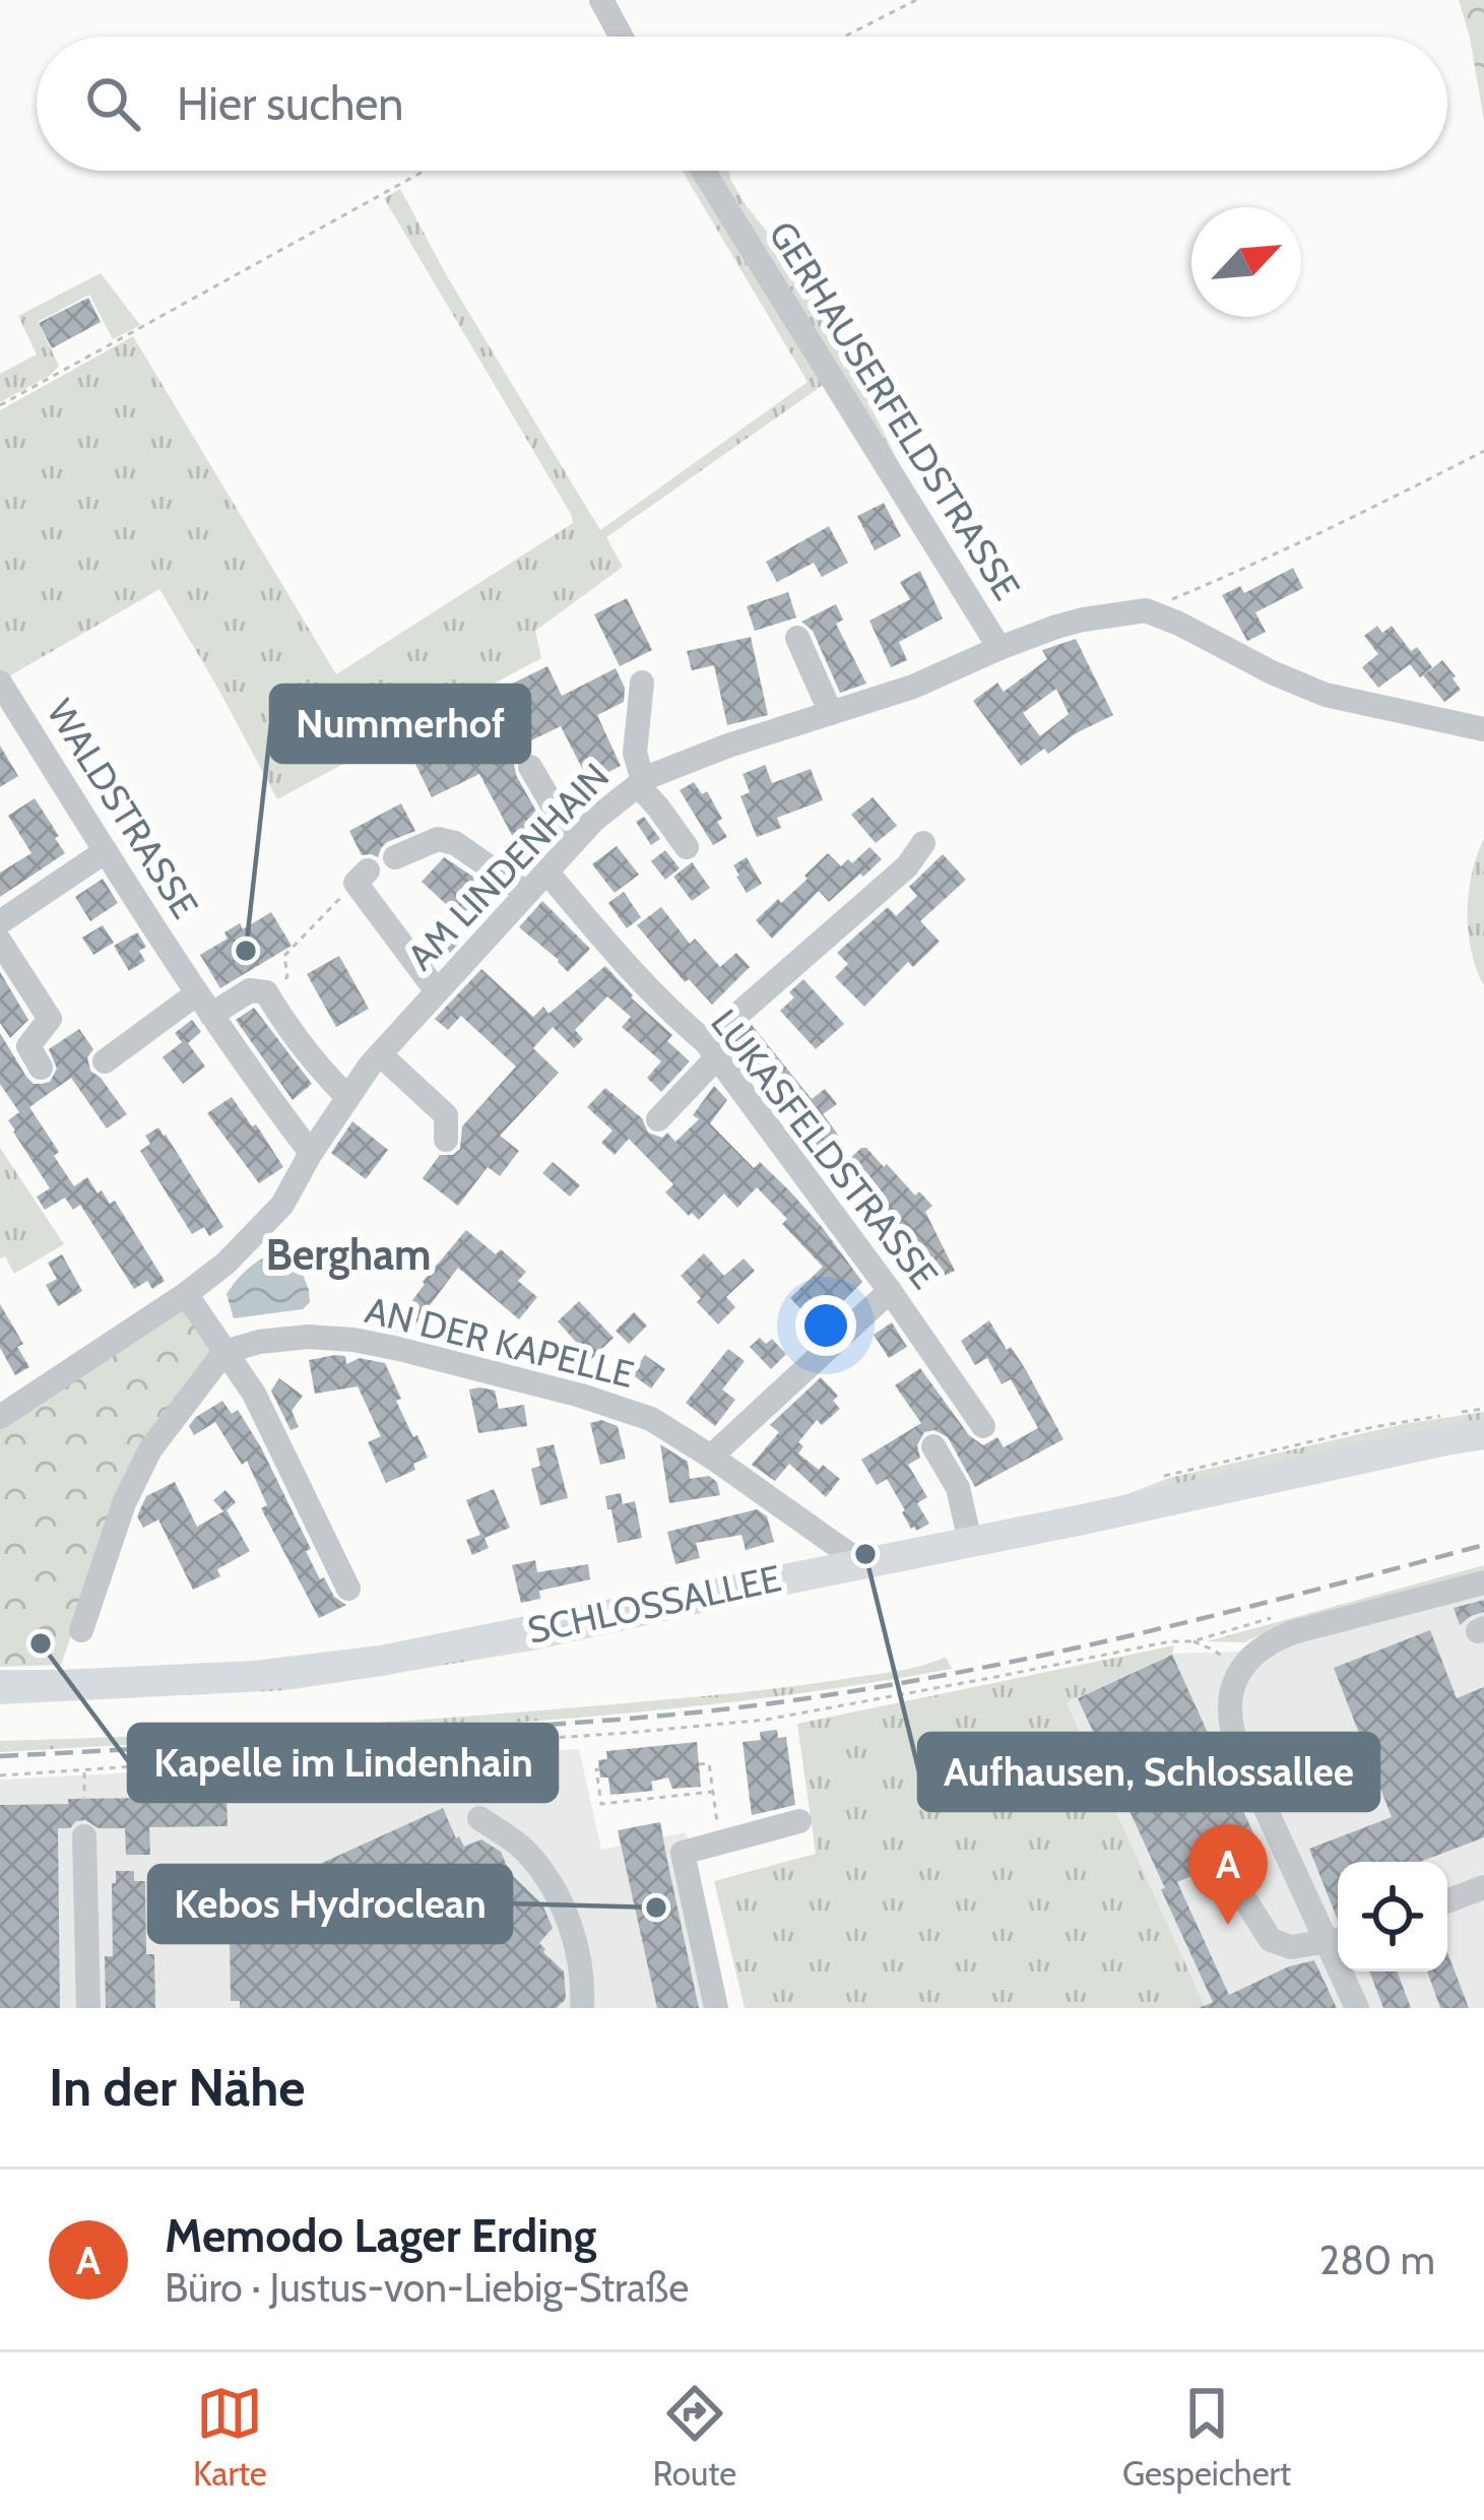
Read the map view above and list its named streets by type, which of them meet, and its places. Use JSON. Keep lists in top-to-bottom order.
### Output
{
  "streets": {
    "main road": ["SCHLOSSALLEE"],
    "street": [
      "GERHAUSERFELDSTRASSE",
      "WALDSTRASSE",
      "AM LINDENHAIN",
      "LUKASFELDSTRASSE",
      "AN DER KAPELLE"
    ]
  },
  "crossings": [
    ["GERHAUSERFELDSTRASSE", "AM LINDENHAIN"],
    ["WALDSTRASSE", "AM LINDENHAIN"],
    ["AM LINDENHAIN", "LUKASFELDSTRASSE"],
    ["AN DER KAPELLE", "SCHLOSSALLEE"]
  ],
  "districts": ["Bergham"],
  "places": [
    "Nummerhof",
    "Aufhausen, Schlossallee",
    "Kapelle im Lindenhain",
    "Kebos Hydroclean"
  ],
  "north": "top right",
  "page": {
    "search": "Hier suchen",
    "pins": "A",
    "heading": "In der Nähe",
    "list": [
      {
        "mark": "A",
        "name": "Memodo Lager Erding",
        "note": "Büro · Justus-von-Liebig-Straße",
        "value": "280 m"
      }
    ],
    "nav": ["Karte", "Route", "Gespeichert"]
  }
}
